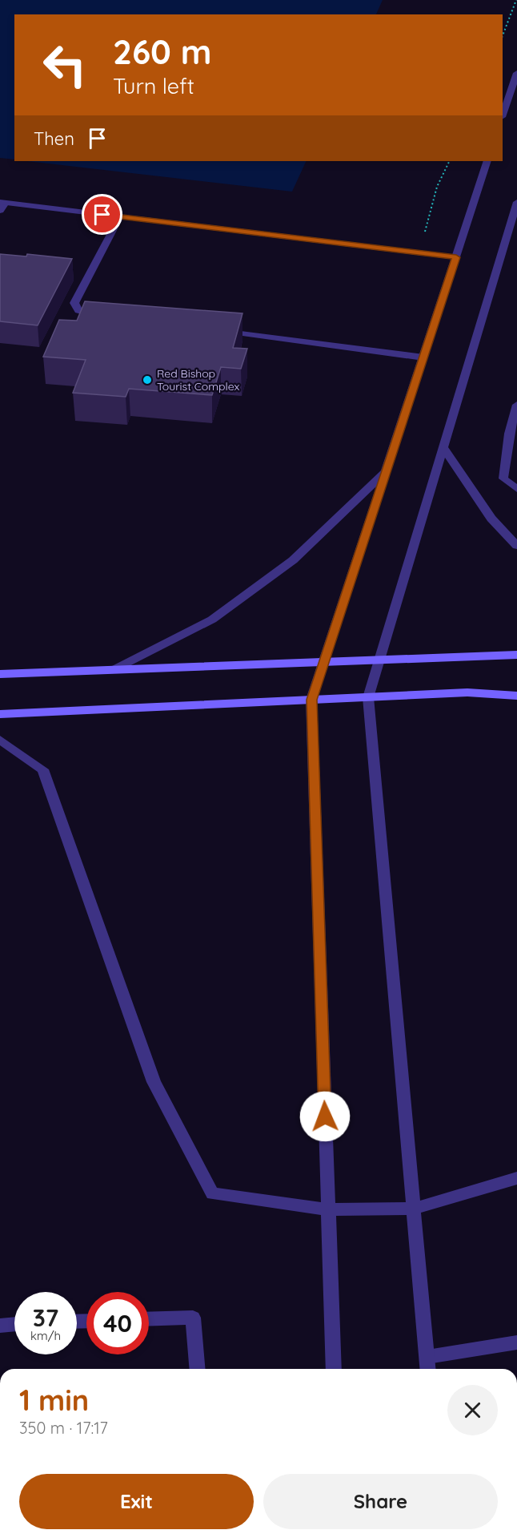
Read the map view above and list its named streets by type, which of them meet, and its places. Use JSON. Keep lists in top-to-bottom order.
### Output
{
  "places": ["Red Bishop Tourist Complex"],
  "page": {
    "turn": ["260 m", "Turn left"],
    "then": "Then",
    "speed": "37 km/h",
    "limit": "40",
    "heading": ["1 min", "350 m · 17:17"],
    "buttons": ["Exit", "Share"]
  }
}
